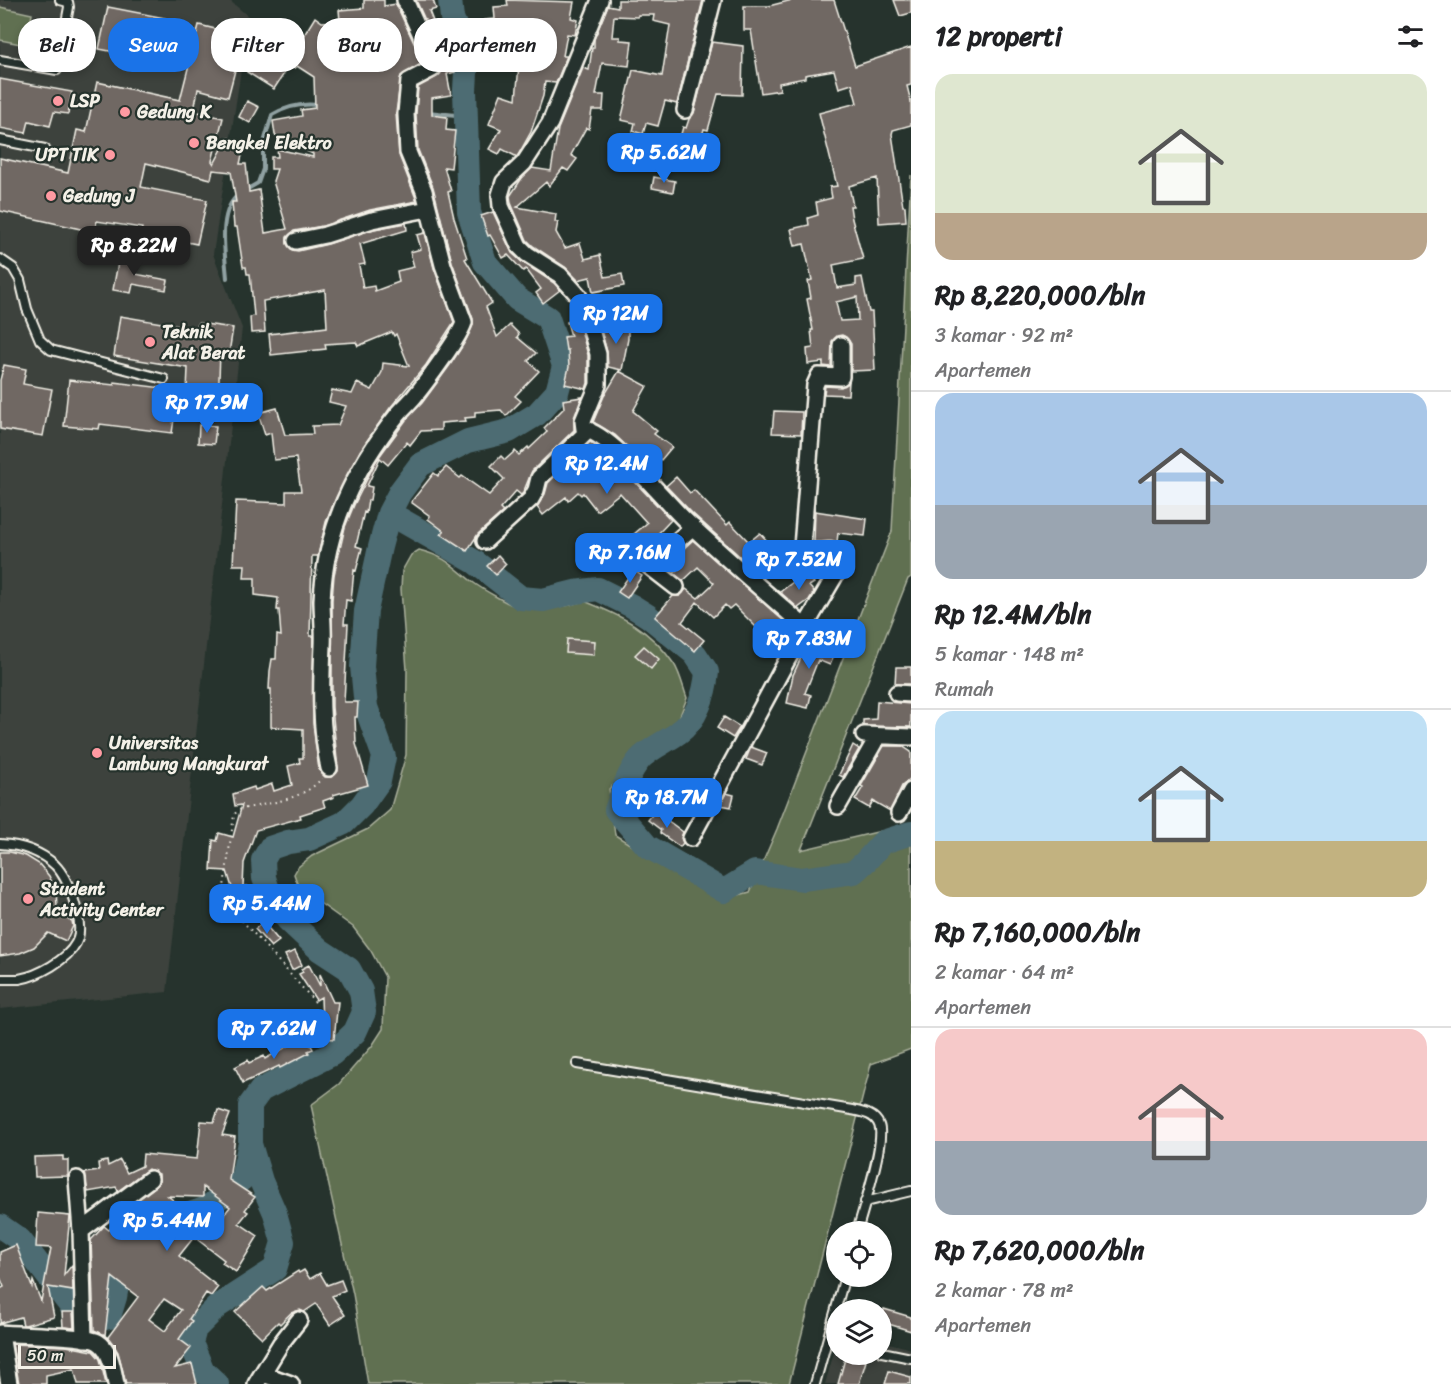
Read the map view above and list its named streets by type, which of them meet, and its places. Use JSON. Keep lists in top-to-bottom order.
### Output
{
  "places": [
    "LSP",
    "Gedung K",
    "Bengkel Elektro",
    "UPT TIK",
    "Gedung J",
    "Teknik Alat Berat",
    "Universitas Lambung Mangkurat",
    "Student Activity Center"
  ],
  "scale_bar": "50 m",
  "page": {
    "heading": "12 properti",
    "chip": [
      "Beli",
      "Sewa",
      "Filter",
      "Baru",
      "Apartemen"
    ],
    "list": [
      {
        "name": "Rp 8,220,000/bln",
        "note": "3 kamar · 92 m² · Apartemen"
      },
      {
        "name": "Rp 12.4M/bln",
        "note": "5 kamar · 148 m² · Rumah"
      },
      {
        "name": "Rp 7,160,000/bln",
        "note": "2 kamar · 64 m² · Apartemen"
      },
      {
        "name": "Rp 7,620,000/bln",
        "note": "2 kamar · 78 m² · Apartemen"
      }
    ],
    "price": [
      "Rp 5.62M",
      "Rp 8.22M",
      "Rp 12M",
      "Rp 17.9M",
      "Rp 12.4M",
      "Rp 7.16M",
      "Rp 7.52M",
      "Rp 7.83M",
      "Rp 18.7M",
      "Rp 5.44M",
      "Rp 7.62M",
      "Rp 5.44M"
    ],
    "scale": "50 m"
  }
}
